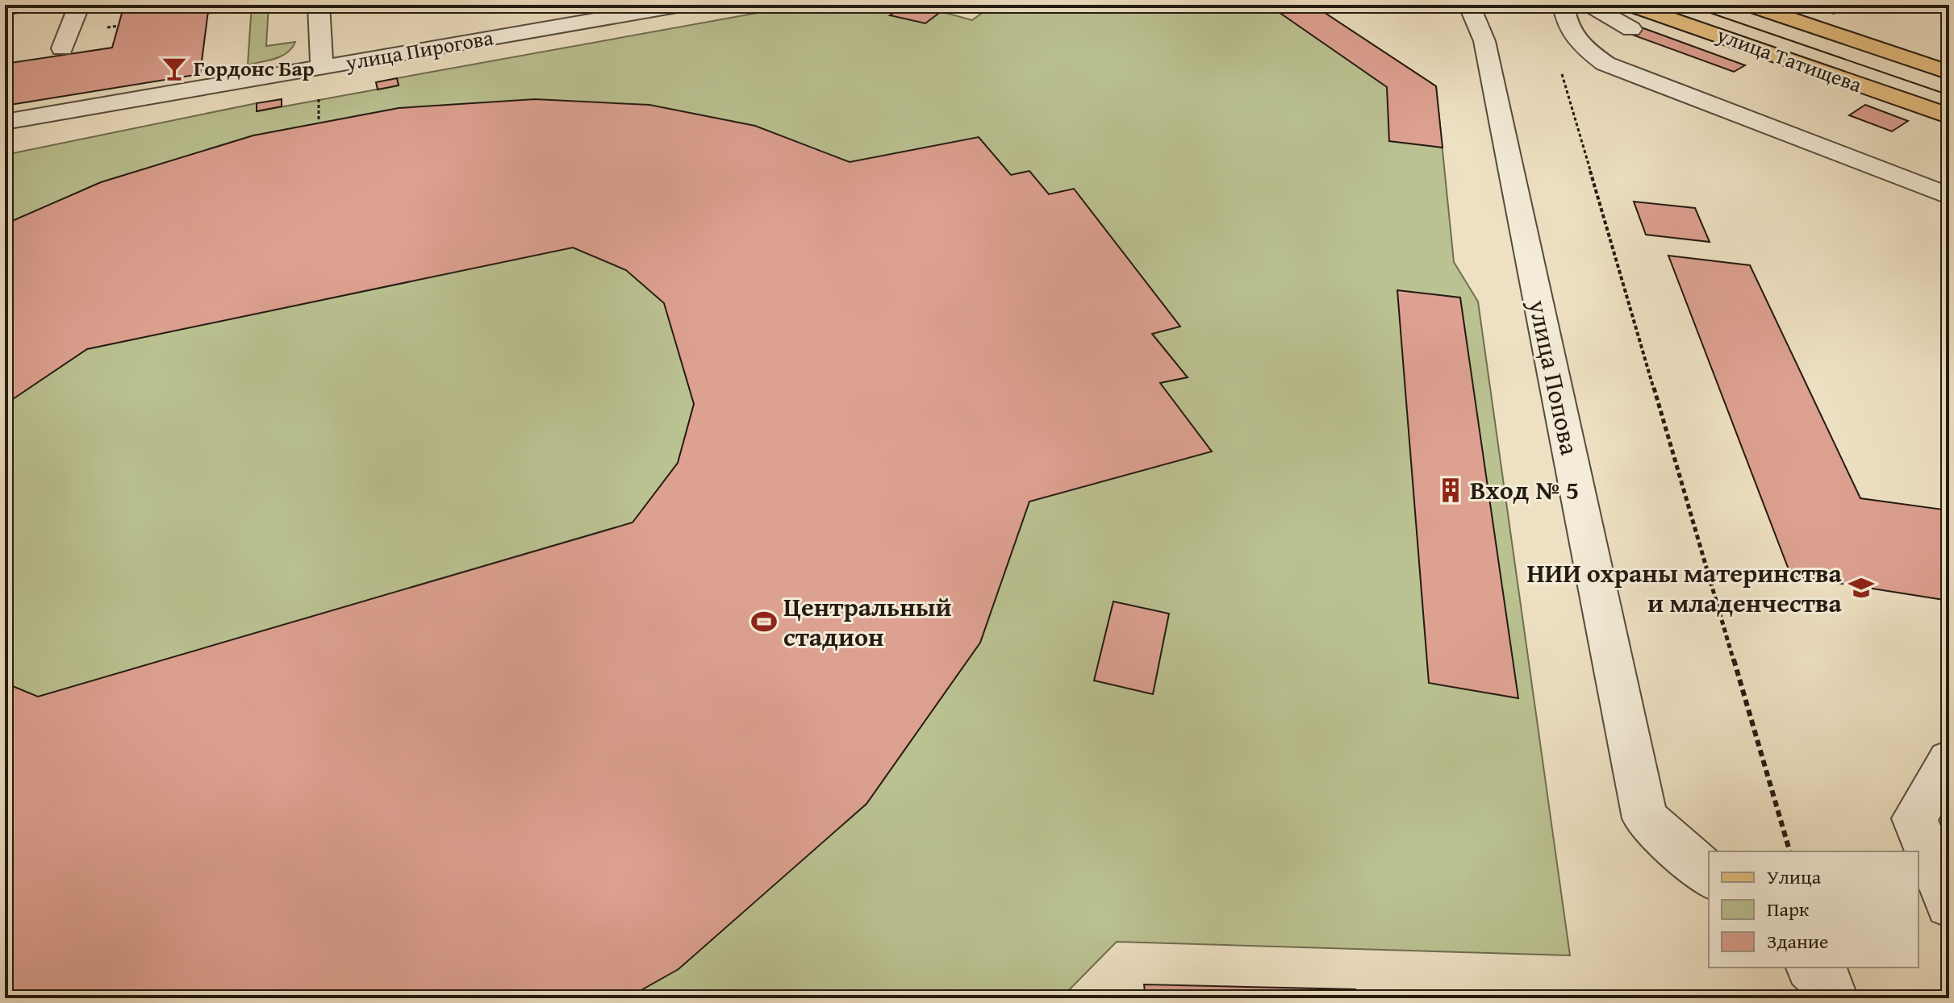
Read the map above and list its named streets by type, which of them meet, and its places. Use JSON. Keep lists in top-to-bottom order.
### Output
{
  "streets": {
    "main road": ["улица Татищева"],
    "street": ["улица Пирогова", "улица Попова"]
  },
  "places": {
    "bar": ["Гордонc Бар"],
    "building": ["Вход № 5"],
    "school or university": ["НИИ охраны материнства и младенчества"],
    "sports": ["Центральный стадион"]
  },
  "legend": ["Улица", "Парк", "Здание"]
}
